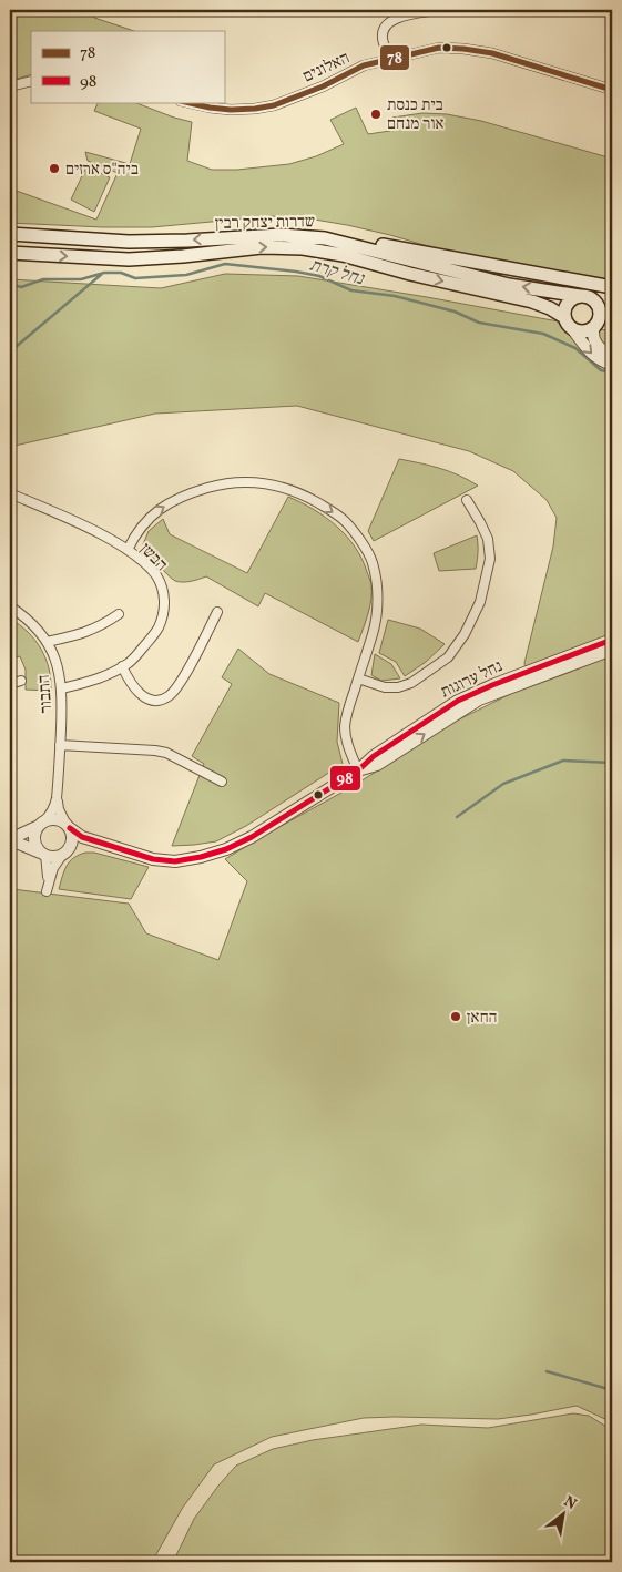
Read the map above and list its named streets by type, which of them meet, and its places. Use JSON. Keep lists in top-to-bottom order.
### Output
{
  "streets": {
    "main road": ["שדרות יצחק רבין"],
    "street": [
      "האלונים",
      "הבשן",
      "נחל ערוגות",
      "התבור"
    ]
  },
  "crossings": [
    ["הבשן", "התבור"],
    ["נחל ערוגות", "התבור"]
  ],
  "water": ["נחל קרת"],
  "places": ["בית כנסת אור מנחם", "ביה\"ס ארזים", "החאן"],
  "lines": ["transit line 78", "transit line 98"],
  "legend": ["78", "98"],
  "north": "top right"
}
